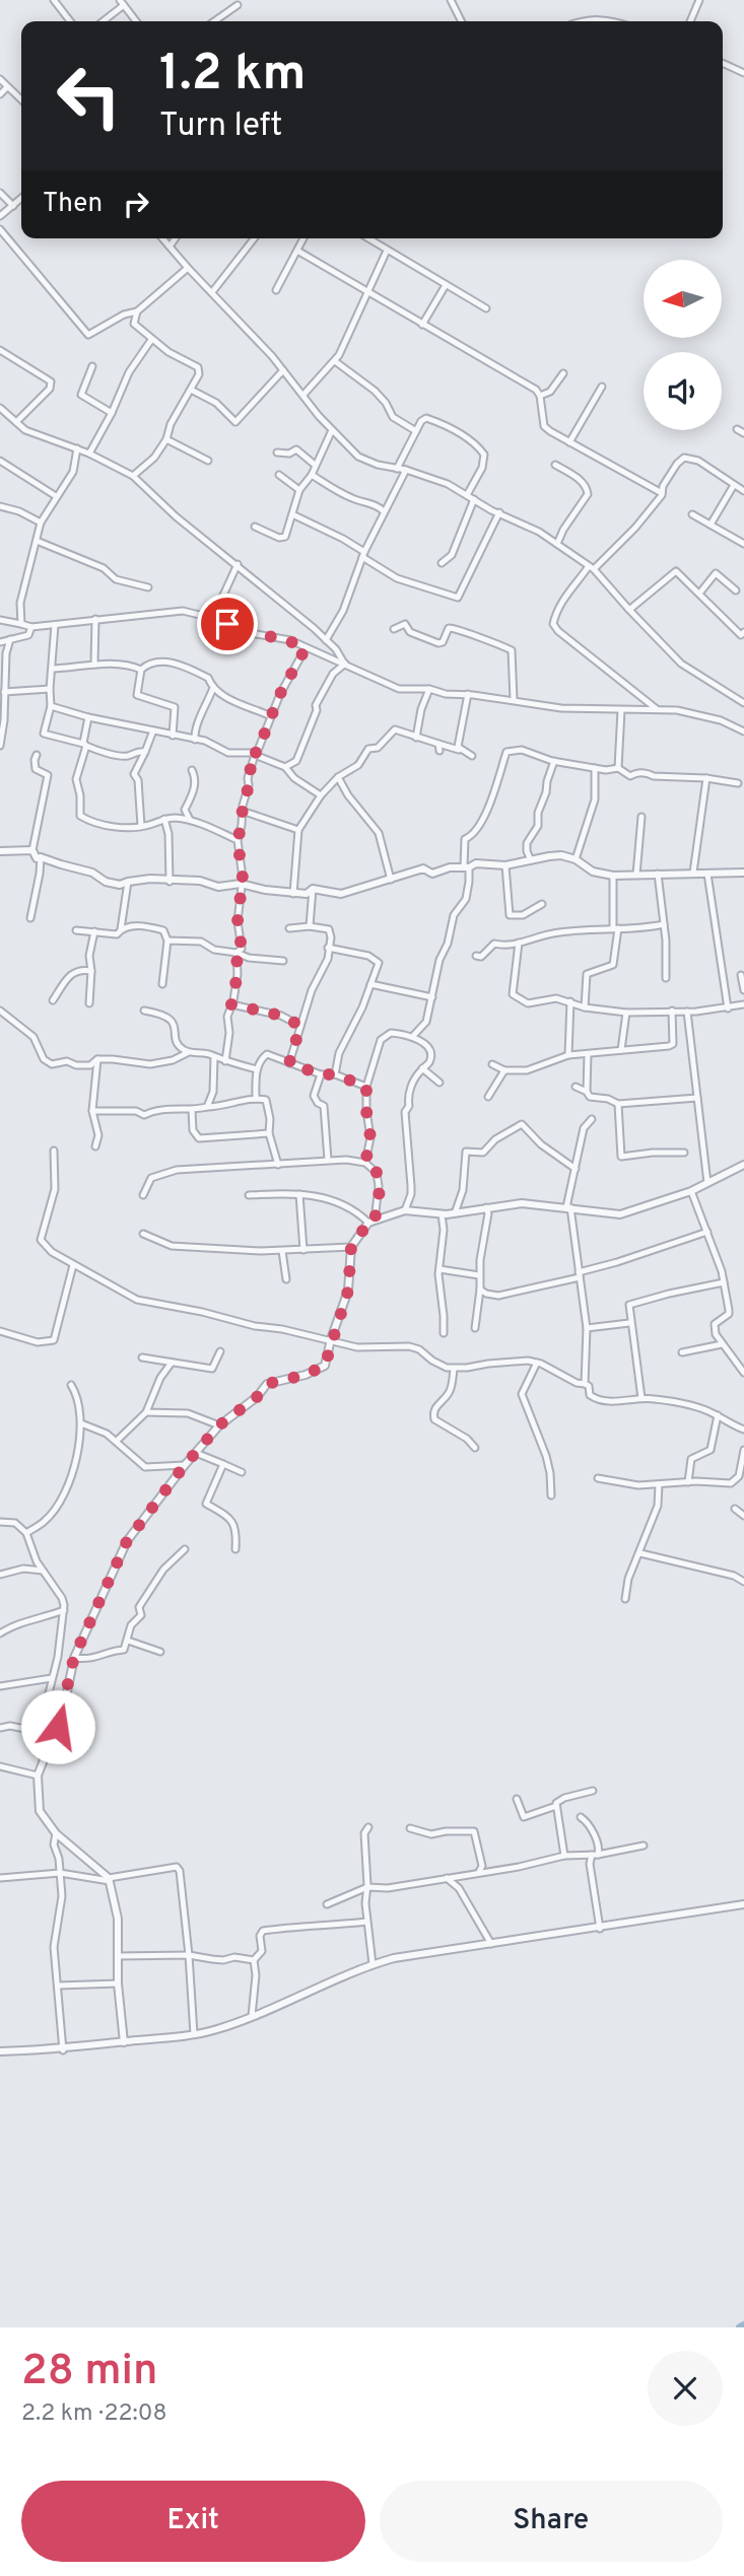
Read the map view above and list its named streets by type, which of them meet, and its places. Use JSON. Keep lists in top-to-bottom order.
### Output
{
  "north": "left",
  "page": {
    "turn": ["1.2 km", "Turn left"],
    "then": "Then",
    "heading": ["28 min", "2.2 km · 22:08"],
    "buttons": ["Exit", "Share"]
  }
}
